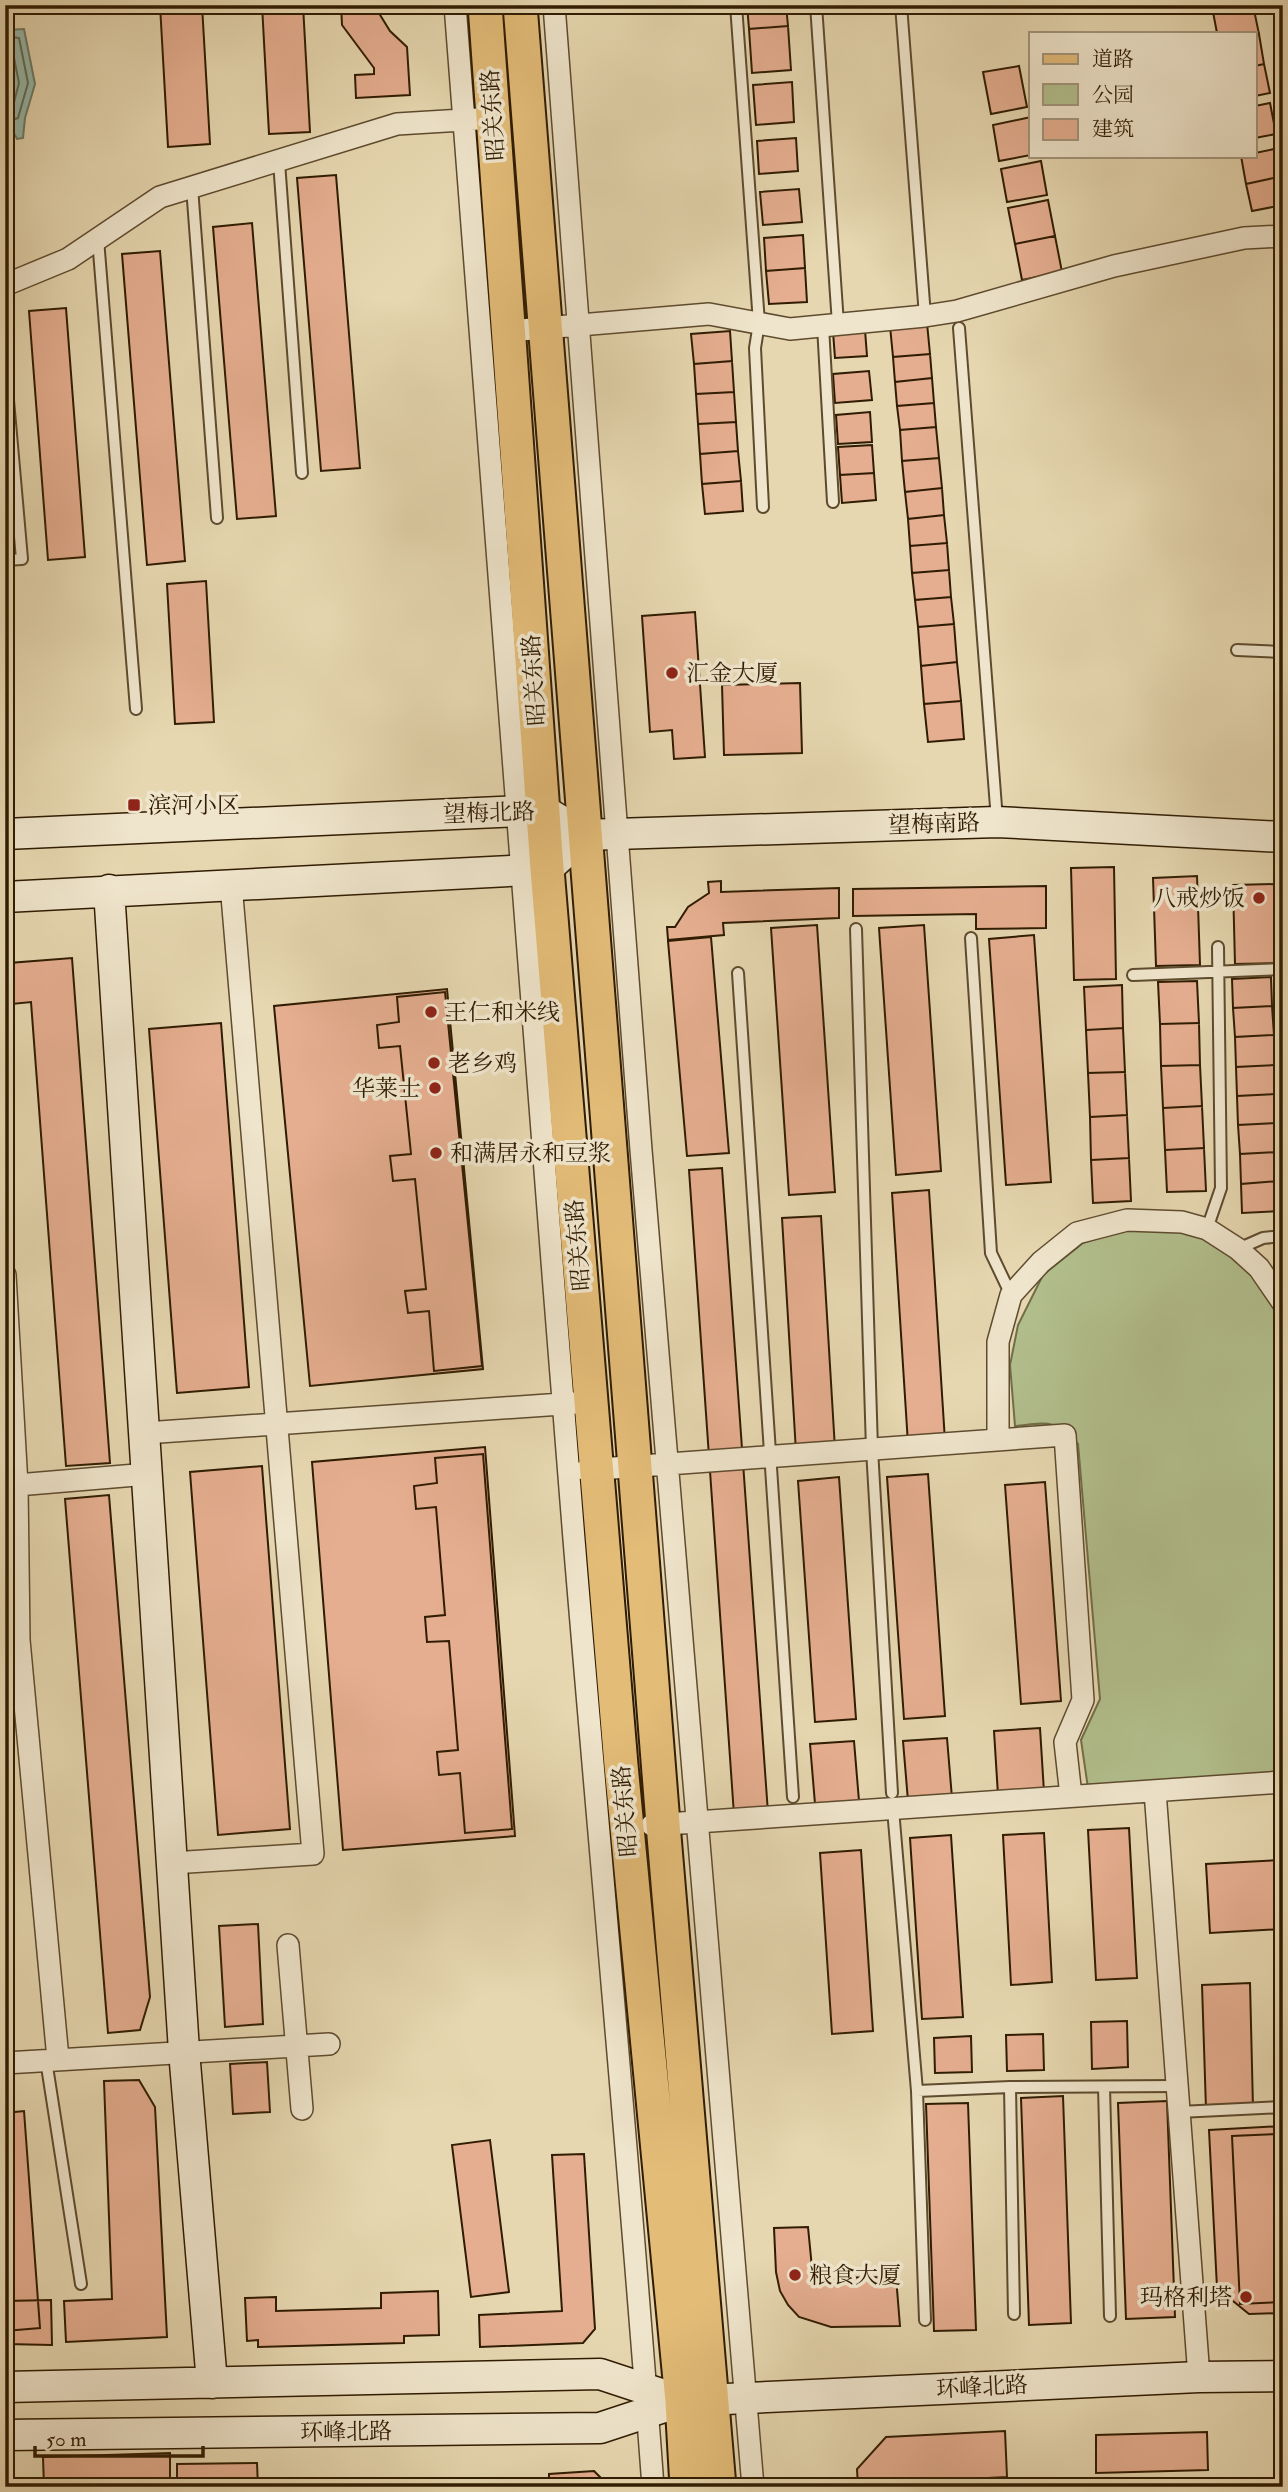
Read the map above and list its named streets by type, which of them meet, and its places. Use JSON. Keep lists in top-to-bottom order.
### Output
{
  "streets": {
    "main road": [
      "昭关东路",
      "望梅北路",
      "望梅南路",
      "环峰北路"
    ]
  },
  "crossings": [
    ["昭关东路", "望梅北路"],
    ["昭关东路", "望梅南路"],
    ["昭关东路", "环峰北路"],
    ["望梅北路", "望梅南路"]
  ],
  "places": {
    "other": [
      "汇金大厦",
      "八戒炒饭",
      "王仁和米线",
      "老乡鸡",
      "华莱士",
      "和满居永和豆浆",
      "粮食大厦",
      "玛格利塔"
    ],
    "transit": ["滨河小区"]
  },
  "legend": ["道路", "公园", "建筑"],
  "scale_bar": "50 m"
}
